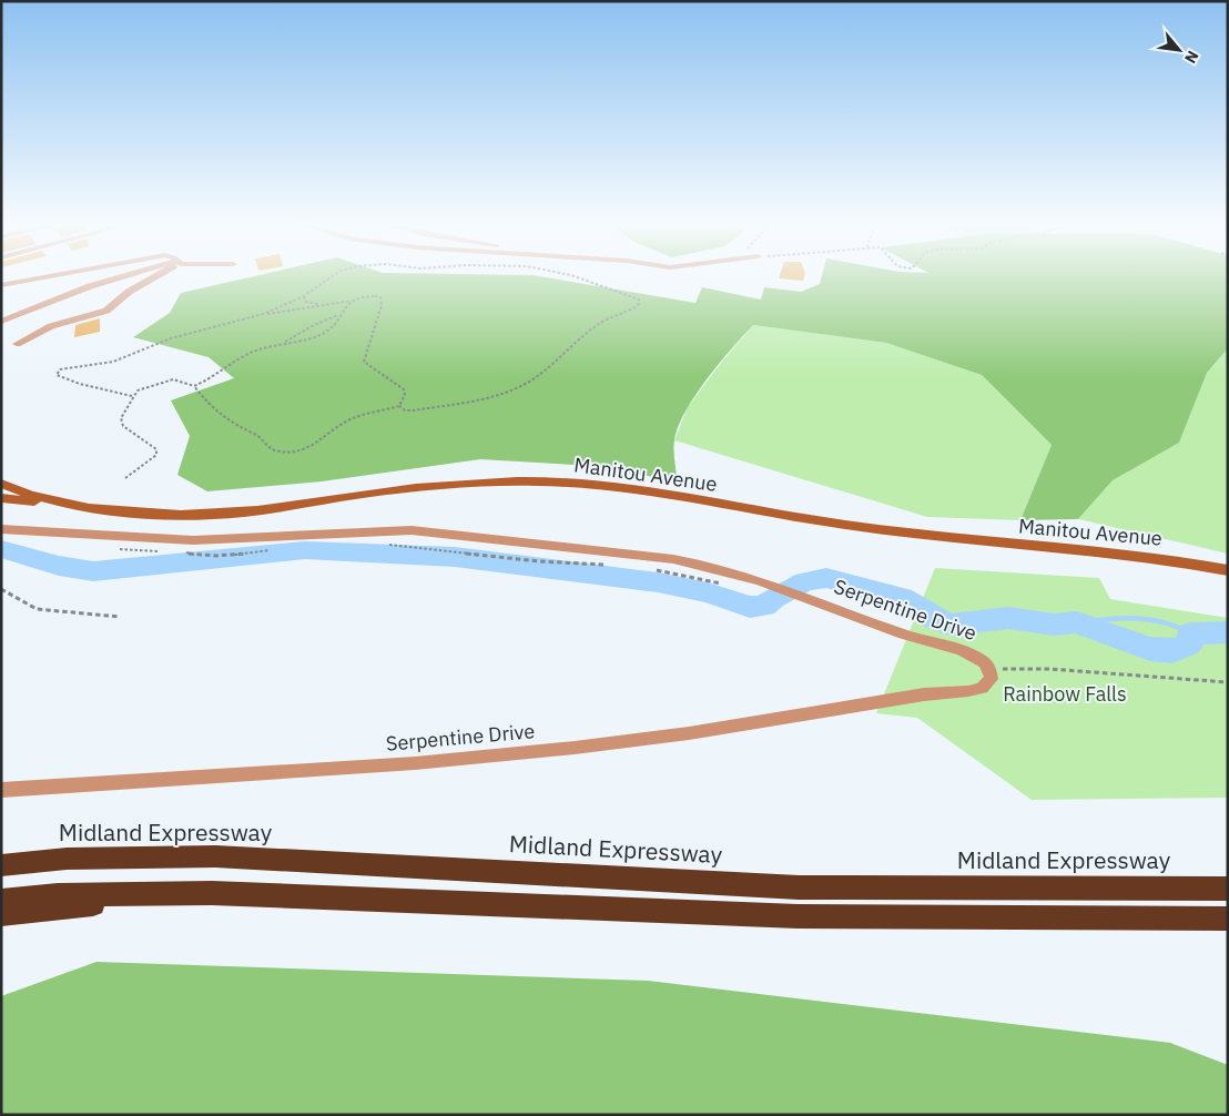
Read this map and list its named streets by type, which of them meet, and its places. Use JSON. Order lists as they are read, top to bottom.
{
  "streets": {
    "highway": ["Midland Expressway"],
    "main road": ["Manitou Avenue"],
    "street": ["Serpentine Drive"]
  },
  "parks": ["Rainbow Falls"],
  "north": "bottom right"
}
